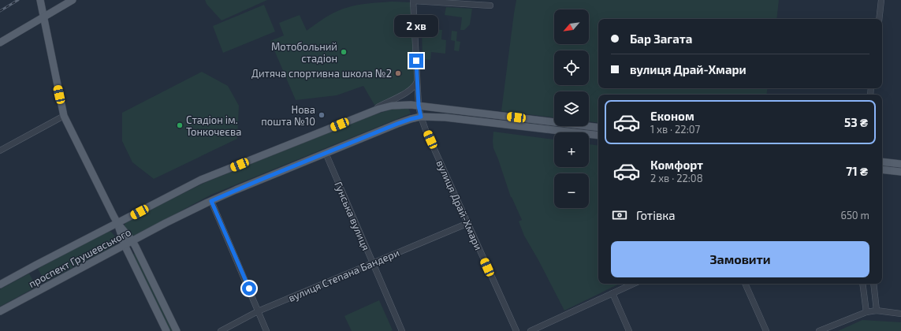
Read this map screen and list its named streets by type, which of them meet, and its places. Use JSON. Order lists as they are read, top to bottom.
{
  "streets": {
    "main road": ["проспект Грушевського"],
    "street": ["вулиця Драй-Хмари", "Гунська вулиця", "вулиця Степана Бандери"]
  },
  "crossings": [
    ["вулиця Драй-Хмари", "проспект Грушевського"],
    ["вулиця Драй-Хмари", "вулиця Степана Бандери"],
    ["Гунська вулиця", "проспект Грушевського"],
    ["Гунська вулиця", "вулиця Степана Бандери"]
  ],
  "places": [
    "Мотобольний стадіон",
    "Дитяча спортивна школа №2",
    "Нова пошта №10",
    "Стадіон ім. Тонкочеєва"
  ],
  "north": "bottom left",
  "page": {
    "map_buttons": ["+", "−"],
    "bubble": "2 хв",
    "banner": ["Бар Загата", "вулиця Драй-Хмари"],
    "list": [
      {
        "name": "Економ",
        "note": "1 хв · 22:07",
        "value": "53 ₴"
      },
      {
        "name": "Комфорт",
        "note": "2 хв · 22:08",
        "value": "71 ₴"
      }
    ],
    "pay": ["Готівка", "650 m"],
    "buttons": "Замовити"
  }
}
